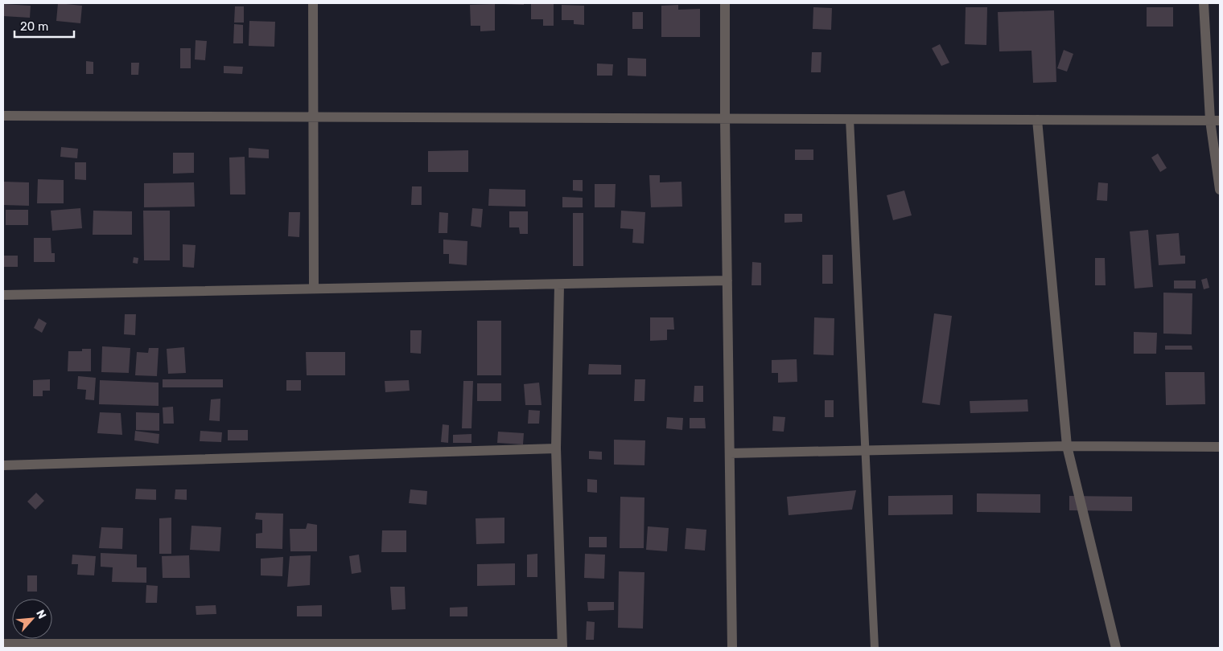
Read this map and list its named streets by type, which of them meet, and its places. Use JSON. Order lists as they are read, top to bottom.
{
  "scale_bar": "20 m",
  "north": "top right"
}
